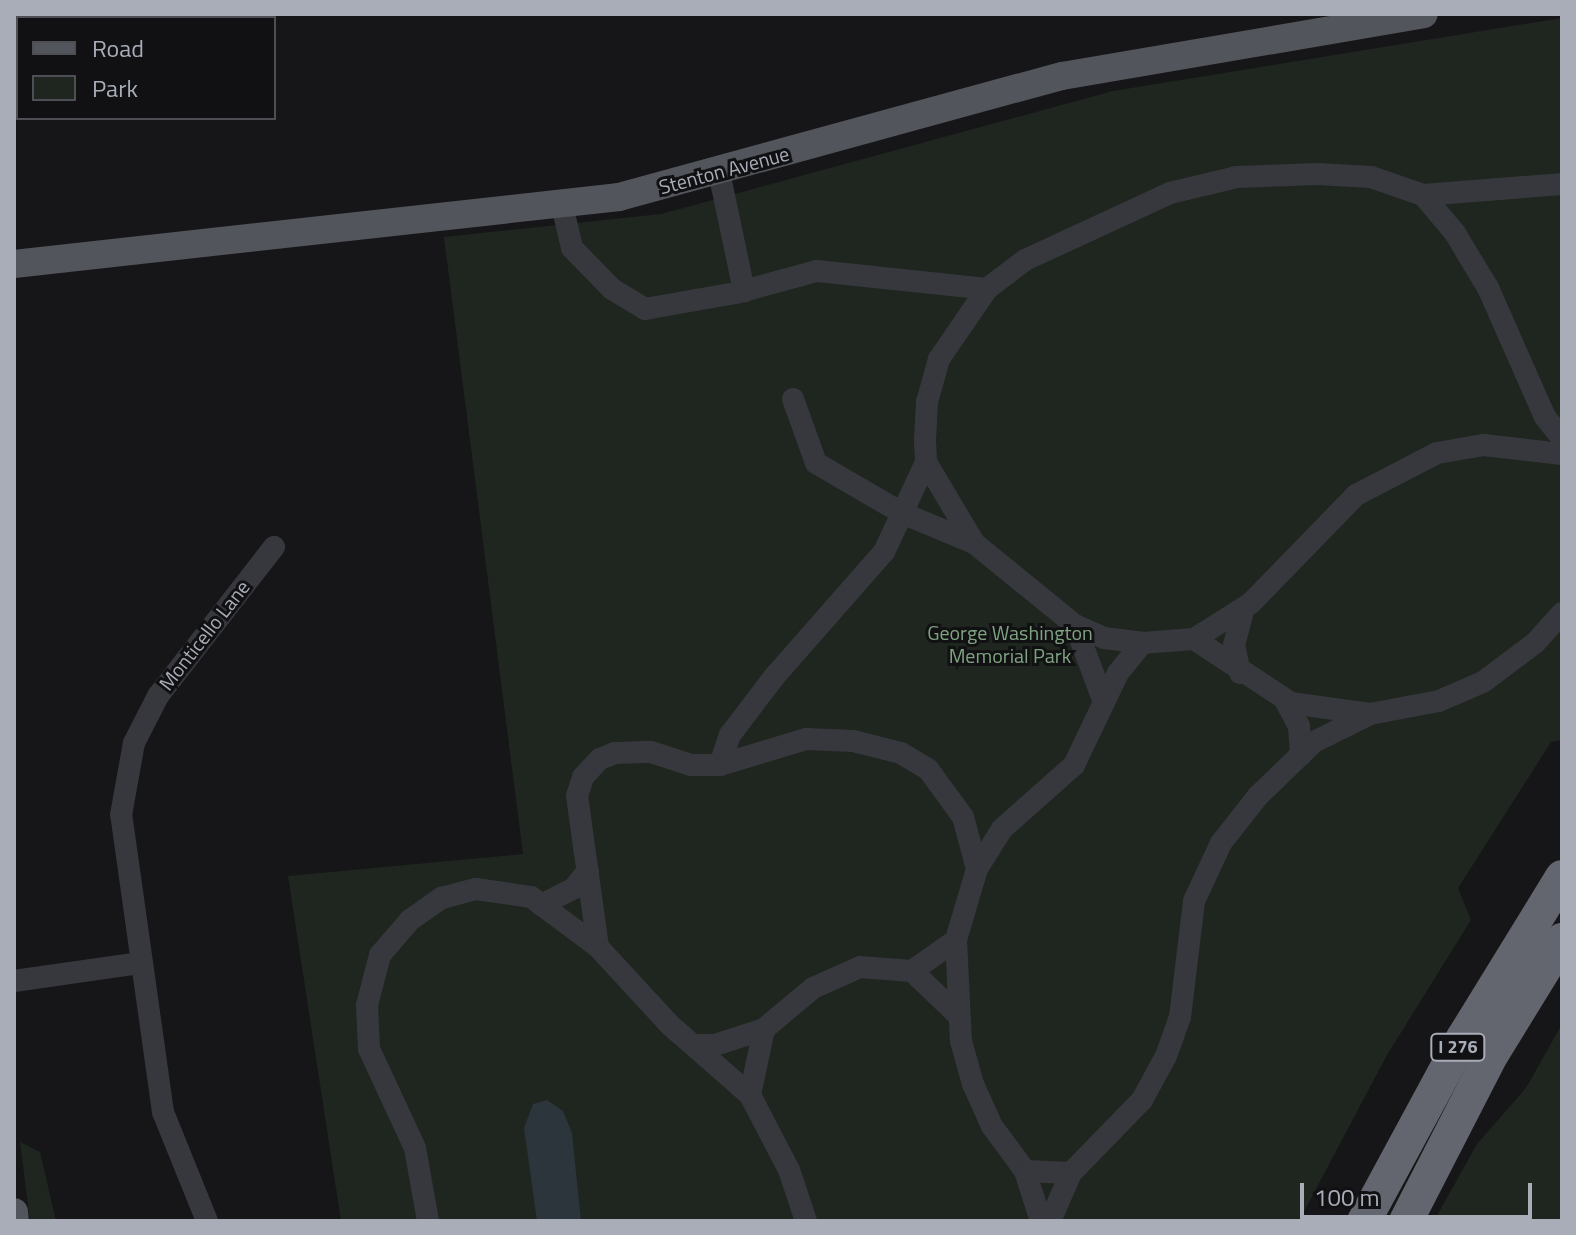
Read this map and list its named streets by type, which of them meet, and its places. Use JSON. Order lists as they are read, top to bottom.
{
  "streets": {
    "highway": ["I 276"],
    "main road": ["Stenton Avenue"],
    "street": ["Monticello Lane"]
  },
  "parks": ["George Washington Memorial Park"],
  "legend": ["Road", "Park"],
  "scale_bar": "100 m"
}
